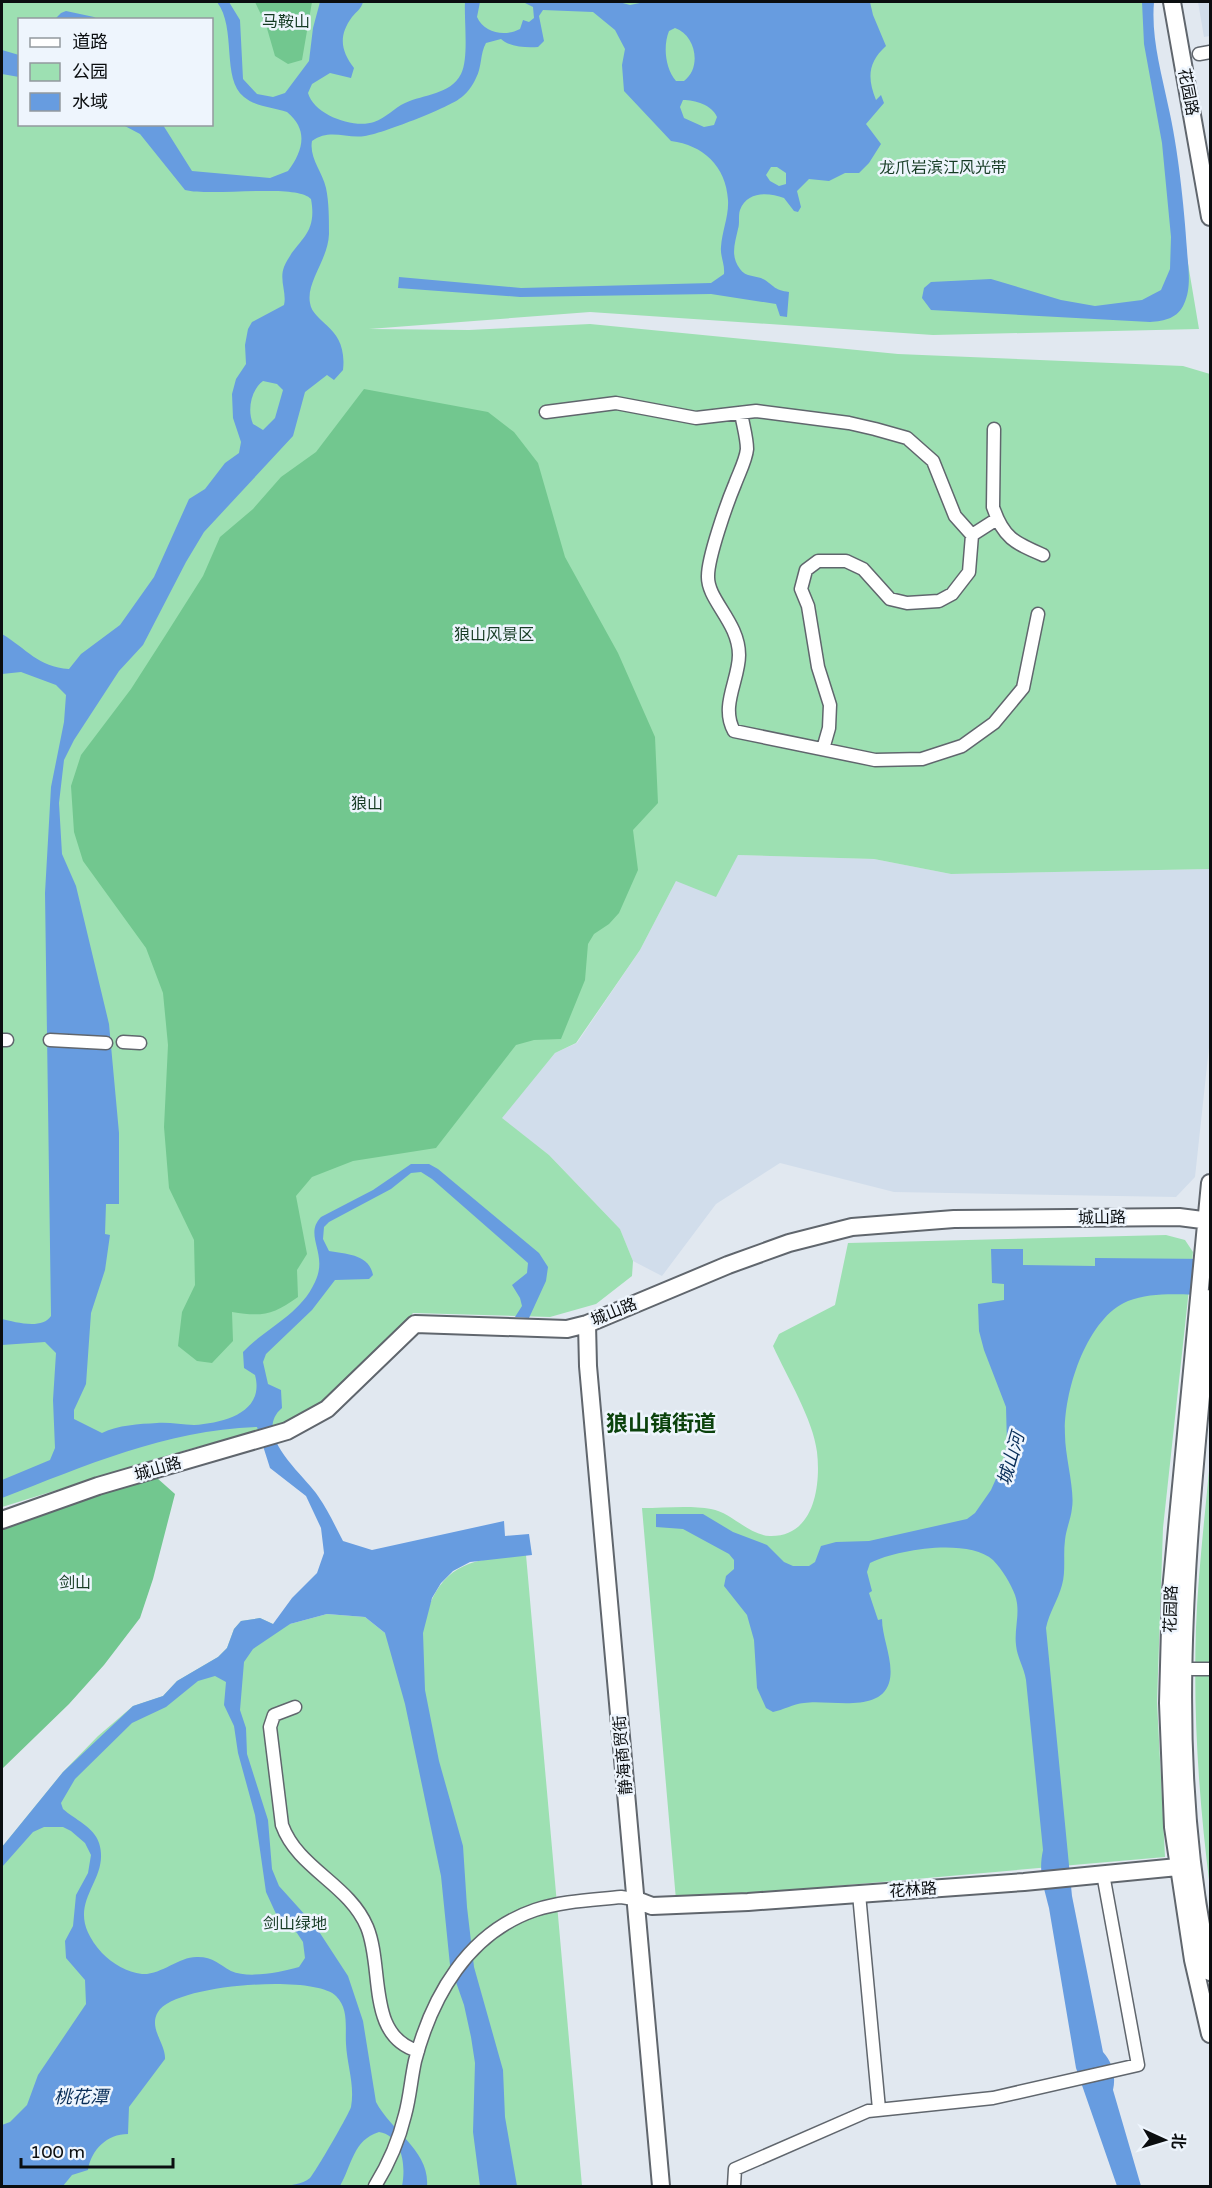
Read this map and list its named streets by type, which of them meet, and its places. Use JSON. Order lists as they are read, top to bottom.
{
  "streets": {
    "street": [
      "花园路",
      "城山路",
      "静海商贸街",
      "花林路"
    ]
  },
  "crossings": [
    ["花园路", "城山路"],
    ["花园路", "花林路"],
    ["城山路", "静海商贸街"],
    ["静海商贸街", "花林路"]
  ],
  "districts": ["狼山镇街道"],
  "water": ["城山河", "桃花潭"],
  "parks": [
    "马鞍山",
    "龙爪岩滨江风光带",
    "狼山风景区",
    "狼山",
    "剑山",
    "剑山绿地"
  ],
  "legend": ["道路", "公园", "水域"],
  "scale_bar": "100 m",
  "north": "right"
}
